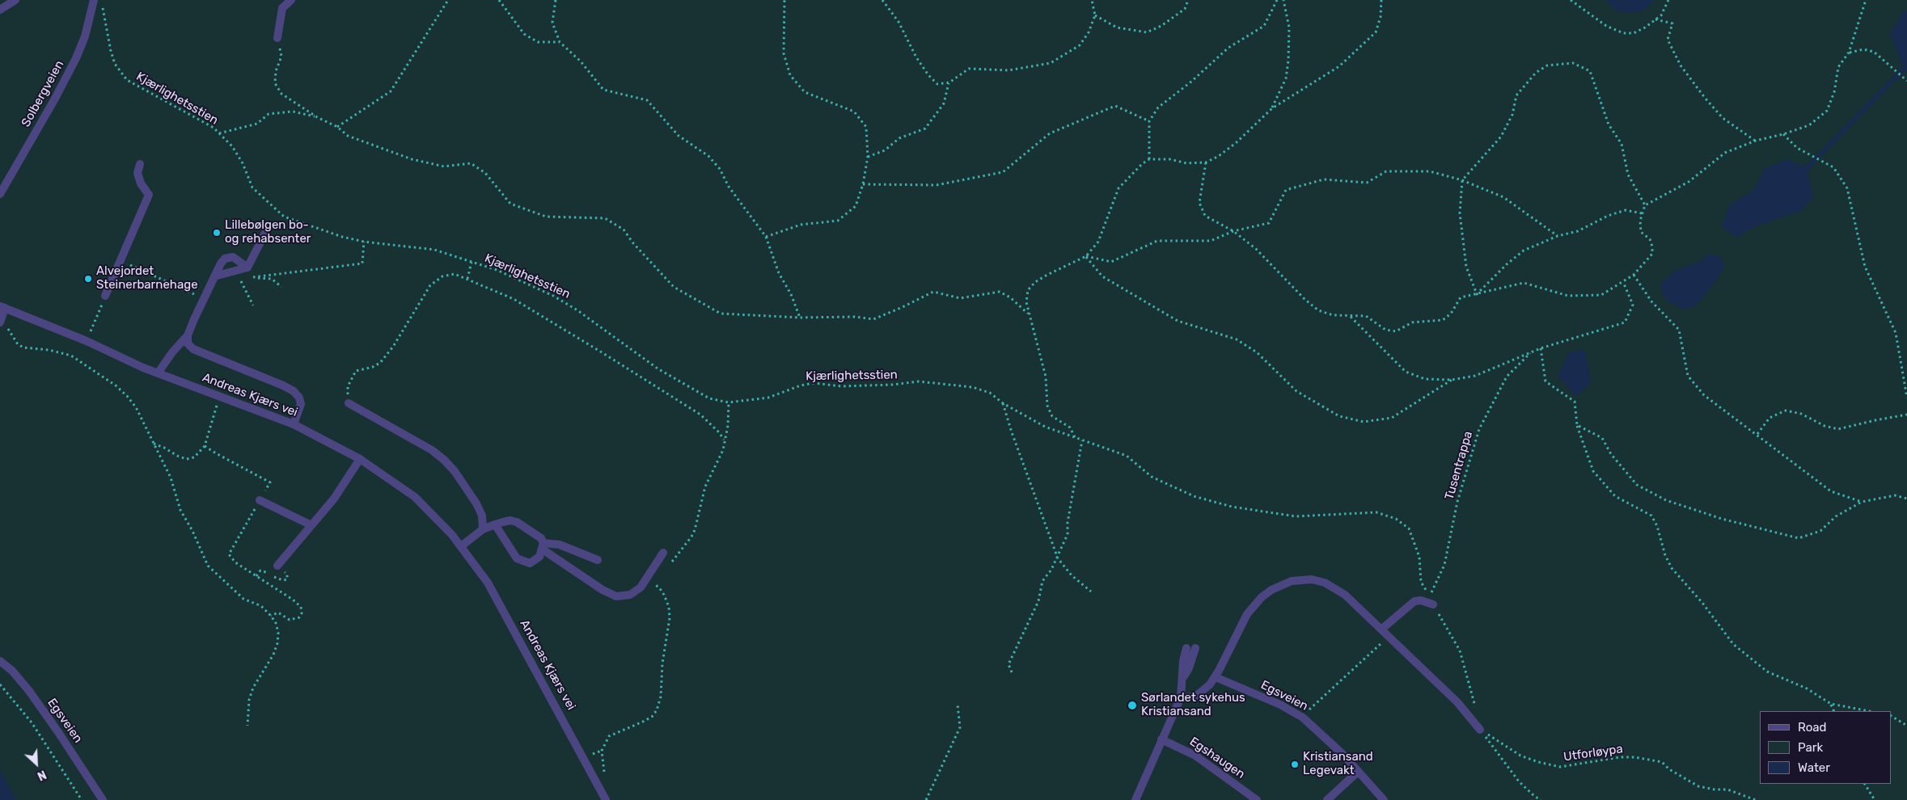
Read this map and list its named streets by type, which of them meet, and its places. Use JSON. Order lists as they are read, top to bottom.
{
  "streets": {
    "street": [
      "Solbergveien",
      "Andreas Kjærs vei",
      "Egsveien",
      "Egshaugen"
    ],
    "path": ["Kjærlighetsstien", "Tusentrappa", "Utforløypa"]
  },
  "crossings": [
    ["Kjærlighetsstien", "Tusentrappa"]
  ],
  "places": [
    "Lillebølgen bo- og rehabsenter",
    "Alvejordet Steinerbarnehage",
    "Sørlandet sykehus Kristiansand",
    "Kristiansand Legevakt"
  ],
  "legend": ["Road", "Park", "Water"],
  "north": "bottom right"
}
